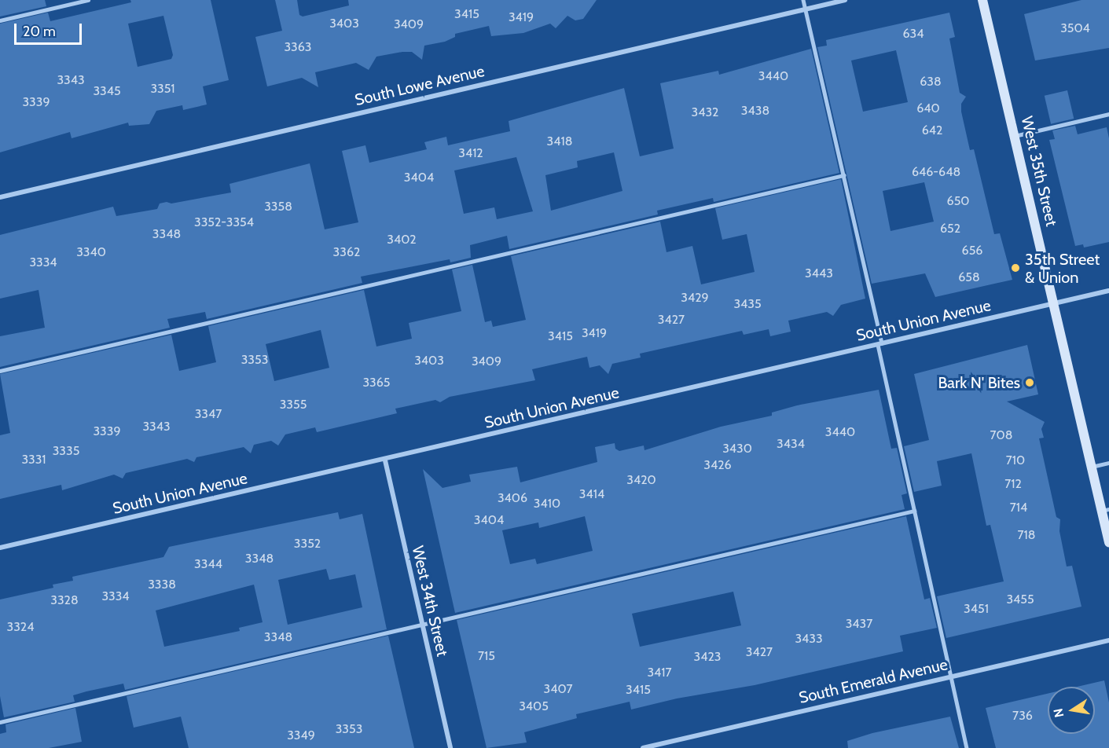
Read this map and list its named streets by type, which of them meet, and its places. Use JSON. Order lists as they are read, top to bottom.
{
  "streets": {
    "main road": ["West 35th Street"],
    "street": [
      "South Lowe Avenue",
      "South Union Avenue",
      "West 34th Street",
      "South Emerald Avenue"
    ]
  },
  "crossings": [
    ["West 35th Street", "South Union Avenue"],
    ["South Union Avenue", "West 34th Street"]
  ],
  "places": ["35th Street & Union", "Bark N' Bites"],
  "house_numbers": [
    "3415",
    "3419",
    "3403",
    "3409",
    "3504",
    "634",
    "3363",
    "3440",
    "3343",
    "638",
    "3351",
    "3345",
    "3339",
    "640",
    "3438",
    "3432",
    "642",
    "3418",
    "3412",
    "646-648",
    "3404",
    "650",
    "3358",
    "3352-3354",
    "652",
    "3348",
    "3402",
    "656",
    "3340",
    "3362",
    "3334",
    "3443",
    "658",
    "3429",
    "3435",
    "3427",
    "3419",
    "3415",
    "3353",
    "3403",
    "3409",
    "3365",
    "3355",
    "3347",
    "3343",
    "3339",
    "3440",
    "708",
    "3434",
    "3430",
    "3335",
    "3331",
    "710",
    "3426",
    "3420",
    "712",
    "3414",
    "3406",
    "3410",
    "714",
    "3404",
    "718",
    "3352",
    "3348",
    "3344",
    "3338",
    "3334",
    "3455",
    "3328",
    "3451",
    "3437",
    "3324",
    "3348",
    "3433",
    "3427",
    "715",
    "3423",
    "3417",
    "3407",
    "3415",
    "3405",
    "736",
    "3353",
    "3349"
  ],
  "scale_bar": "20 m",
  "north": "left"
}
